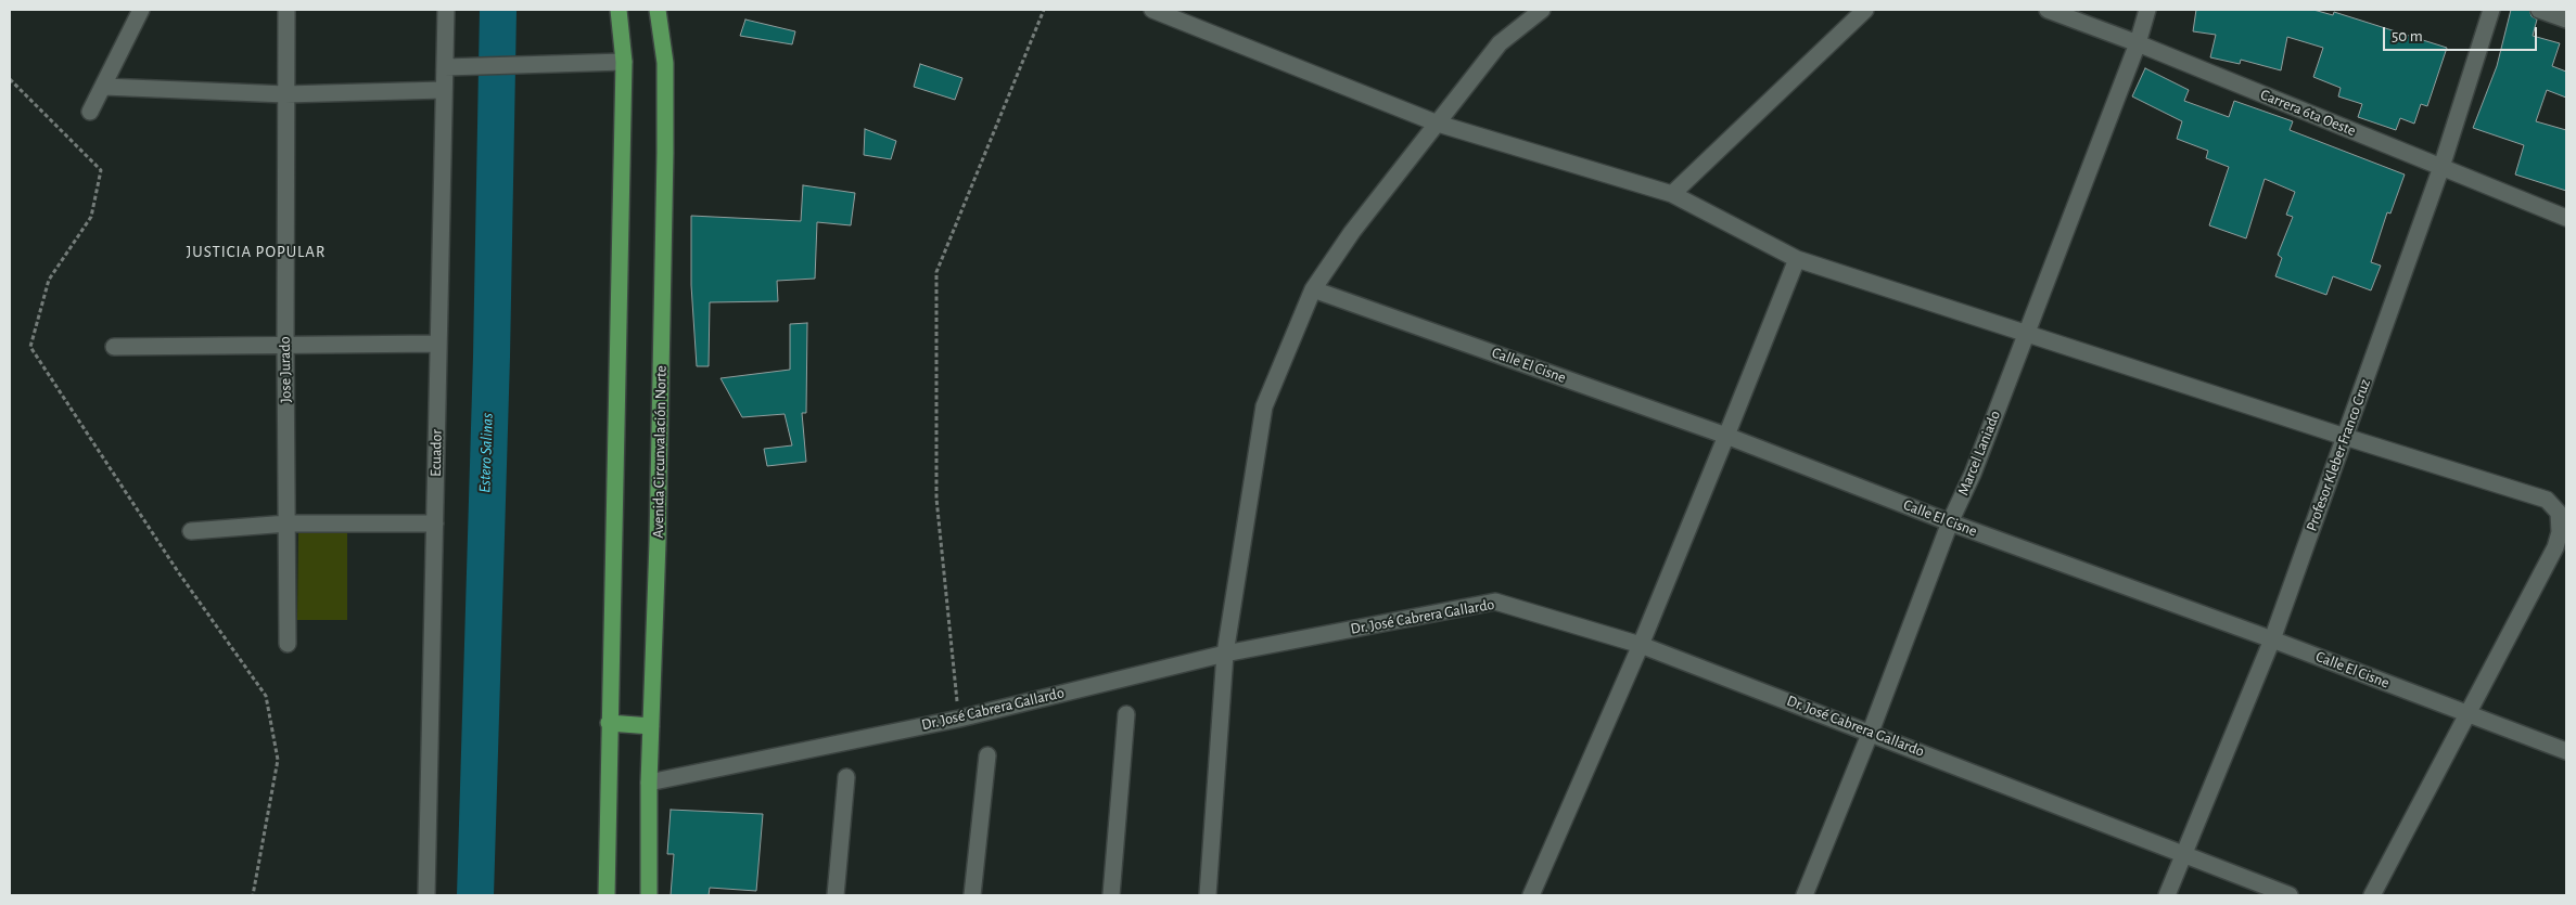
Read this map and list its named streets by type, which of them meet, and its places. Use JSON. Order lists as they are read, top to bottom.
{
  "streets": {
    "main road": ["Avenida Circunvalación Norte"],
    "street": [
      "Carrera 6ta Oeste",
      "Calle El Cisne",
      "Jose Jurado",
      "Ecuador",
      "Marcel Laniado",
      "Profesor Kleber Franco Cruz",
      "Dr. José Cabrera Gallardo"
    ]
  },
  "crossings": [
    ["Carrera 6ta Oeste", "Marcel Laniado"],
    ["Carrera 6ta Oeste", "Profesor Kleber Franco Cruz"],
    ["Calle El Cisne", "Marcel Laniado"],
    ["Calle El Cisne", "Profesor Kleber Franco Cruz"],
    ["Avenida Circunvalación Norte", "Dr. José Cabrera Gallardo"],
    ["Marcel Laniado", "Dr. José Cabrera Gallardo"],
    ["Profesor Kleber Franco Cruz", "Dr. José Cabrera Gallardo"]
  ],
  "districts": ["JUSTICIA POPULAR"],
  "water": ["Estero Salinas"],
  "scale_bar": "50 m"
}
